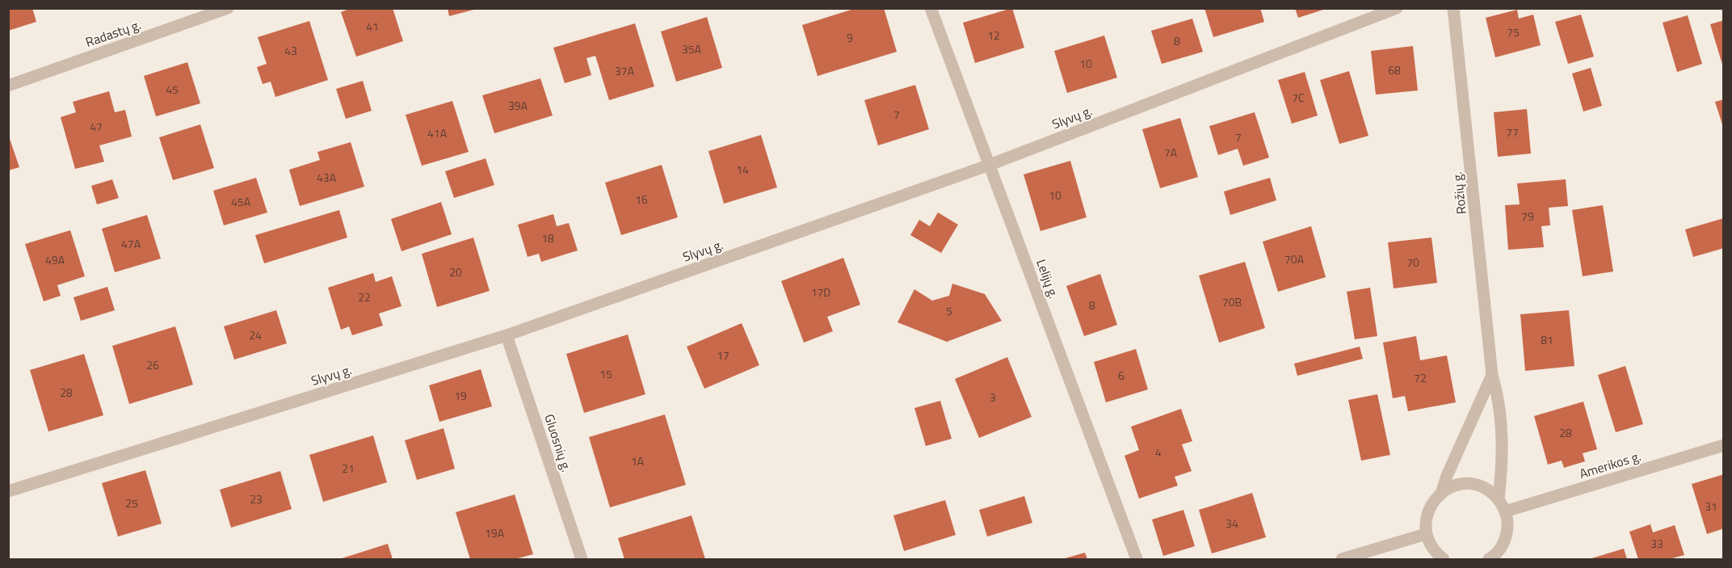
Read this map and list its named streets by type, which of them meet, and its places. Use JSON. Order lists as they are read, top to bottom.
{
  "streets": {
    "street": [
      "Radastų g.",
      "Slyvų g.",
      "Rožių g.",
      "Lelijų g.",
      "Gluosnių g.",
      "Amerikos g."
    ]
  },
  "crossings": [
    ["Slyvų g.", "Lelijų g."],
    ["Slyvų g.", "Gluosnių g."]
  ],
  "house_numbers": [
    "41",
    "75",
    "12",
    "9",
    "8",
    "35A",
    "43",
    "10",
    "68",
    "37A",
    "45",
    "7C",
    "39A",
    "7",
    "47",
    "77",
    "41A",
    "7",
    "7A",
    "14",
    "43A",
    "10",
    "16",
    "45A",
    "79",
    "18",
    "47A",
    "70A",
    "49A",
    "70",
    "20",
    "17D",
    "22",
    "70B",
    "8",
    "5",
    "24",
    "81",
    "17",
    "26",
    "15",
    "6",
    "72",
    "28",
    "19",
    "3",
    "28",
    "4",
    "1A",
    "21",
    "23",
    "25",
    "31",
    "34",
    "19A",
    "33"
  ]
}
